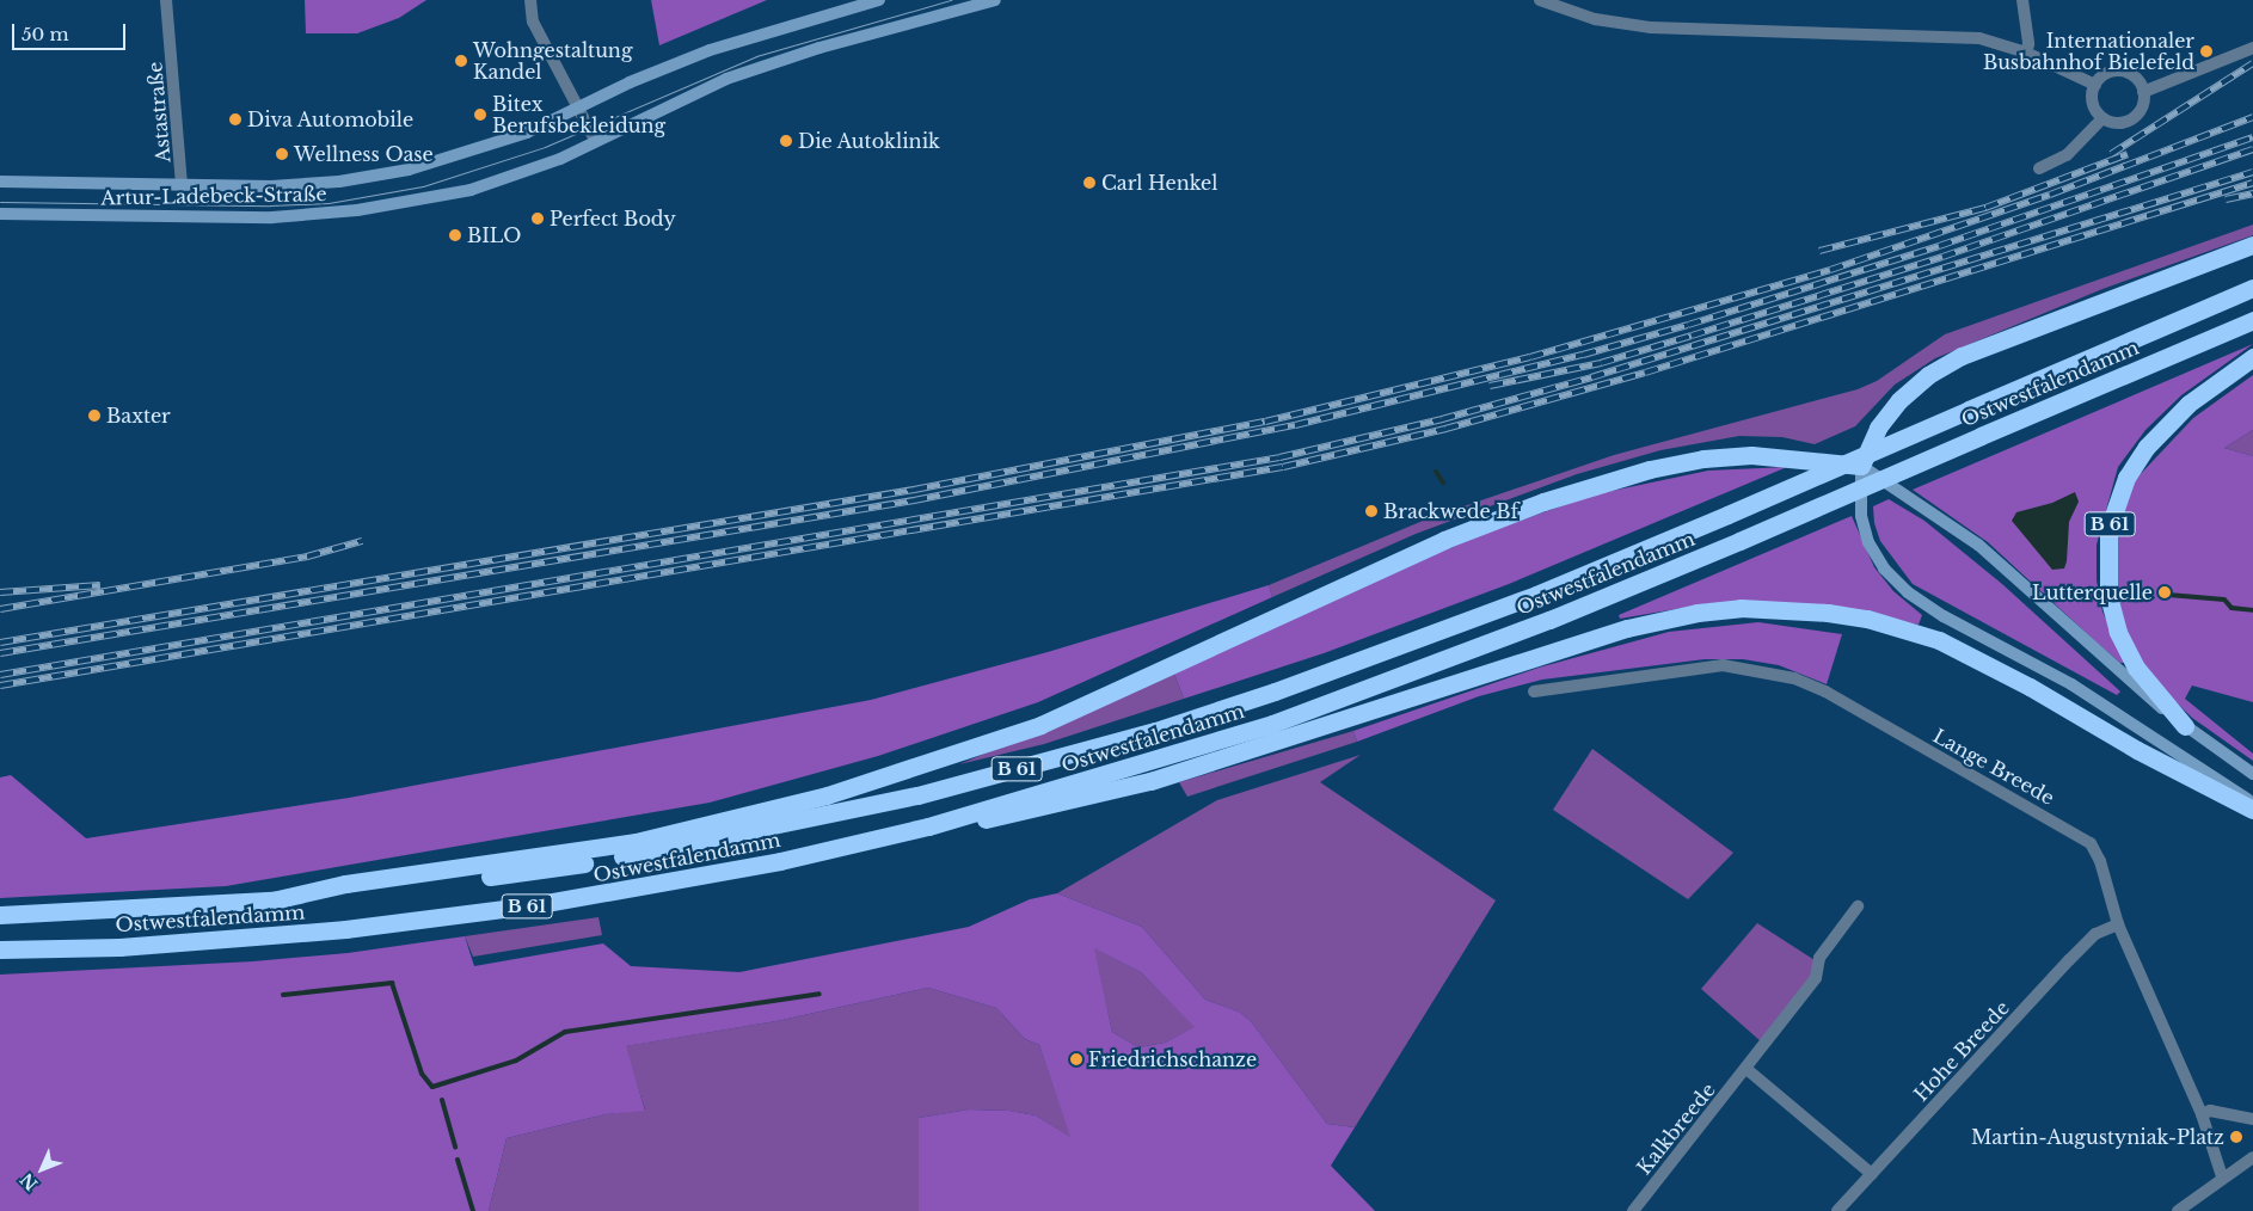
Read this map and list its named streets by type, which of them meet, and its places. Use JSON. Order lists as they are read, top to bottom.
{
  "streets": {
    "highway": ["Ostwestfalendamm", "B 61"],
    "street": [
      "Astastraße",
      "Artur-Ladebeck-Straße",
      "Lange Breede",
      "Hohe Breede",
      "Kalkbreede"
    ]
  },
  "crossings": [
    ["Astastraße", "Artur-Ladebeck-Straße"],
    ["Ostwestfalendamm", "B 61"],
    ["Lange Breede", "Hohe Breede"]
  ],
  "places": [
    "Internationaler Busbahnhof Bielefeld",
    "Wohngestaltung Kandel",
    "Bitex Berufsbekleidung",
    "Diva Automobile",
    "Die Autoklinik",
    "Wellness Oase",
    "Carl Henkel",
    "Perfect Body",
    "BILO",
    "Baxter",
    "Brackwede Bf",
    "Lutterquelle",
    "Friedrichschanze",
    "Martin-Augustyniak-Platz"
  ],
  "scale_bar": "50 m",
  "north": "bottom left"
}
